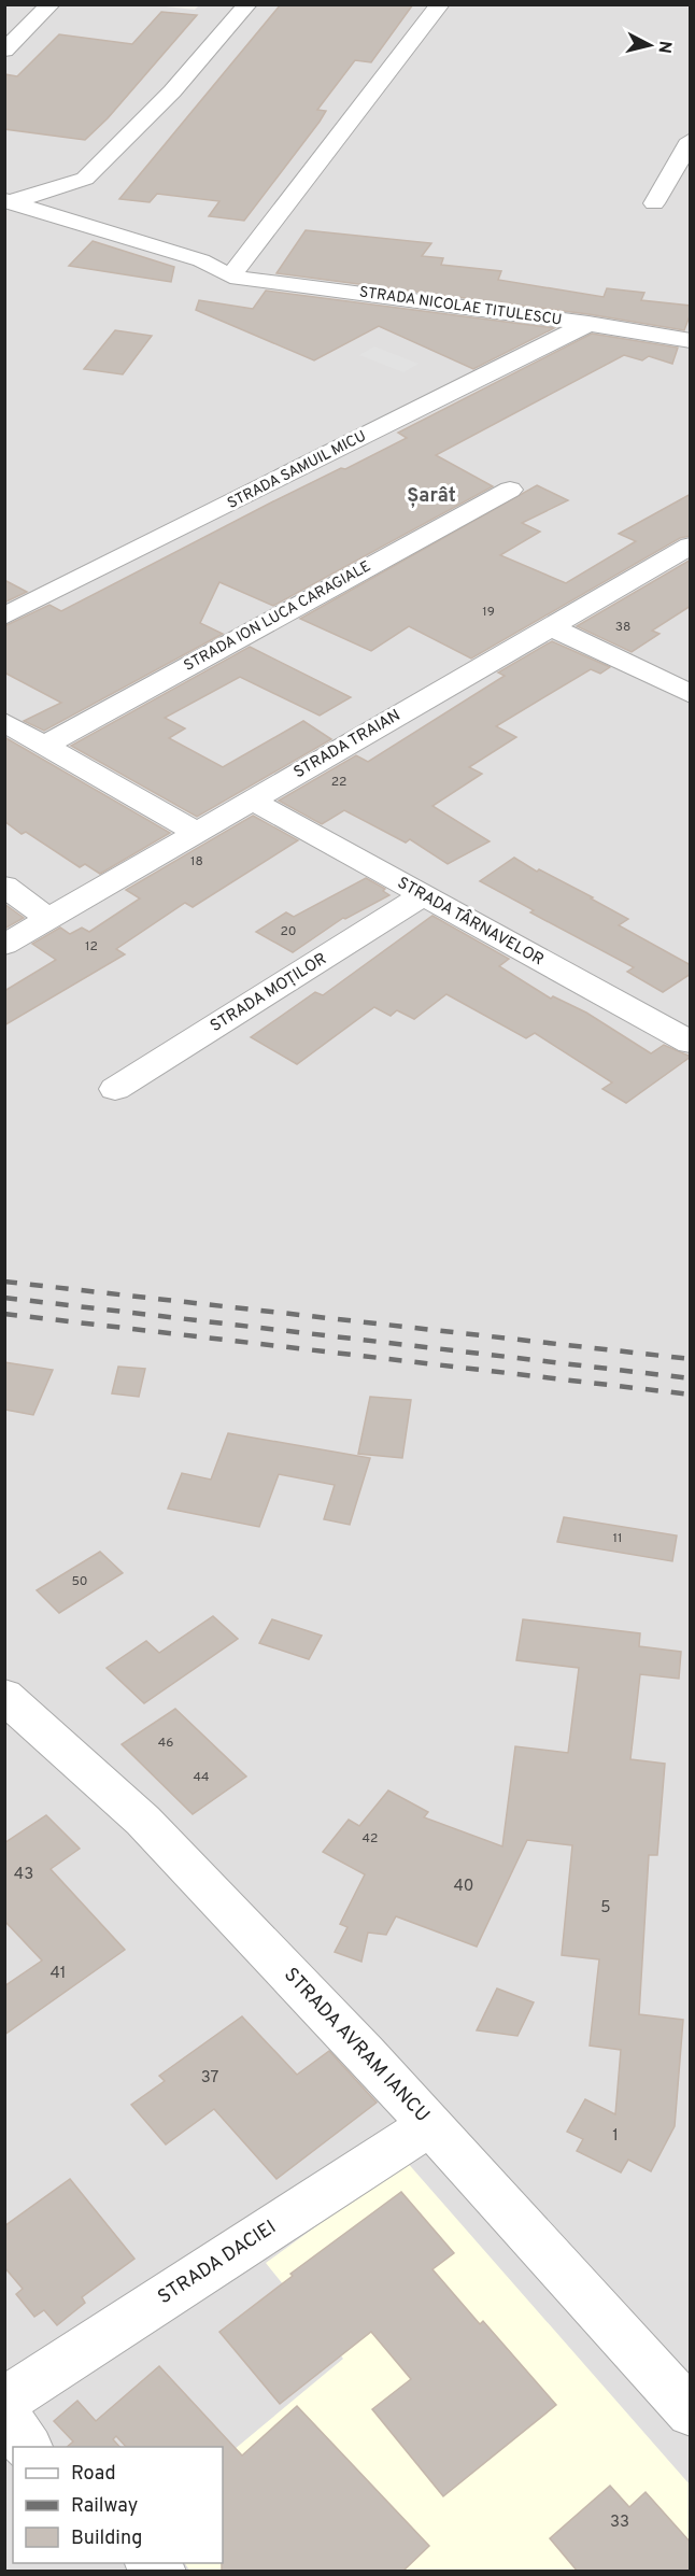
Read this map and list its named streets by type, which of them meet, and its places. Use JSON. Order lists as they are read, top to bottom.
{
  "streets": {
    "street": [
      "STRADA NICOLAE TITULESCU",
      "STRADA SAMUIL MICU",
      "STRADA ION LUCA CARAGIALE",
      "STRADA TRAIAN",
      "STRADA TÂRNAVELOR",
      "STRADA MOȚILOR",
      "STRADA AVRAM IANCU",
      "STRADA DACIEI"
    ]
  },
  "crossings": [
    ["STRADA NICOLAE TITULESCU", "STRADA SAMUIL MICU"],
    ["STRADA TRAIAN", "STRADA TÂRNAVELOR"],
    ["STRADA TÂRNAVELOR", "STRADA MOȚILOR"],
    ["STRADA AVRAM IANCU", "STRADA DACIEI"]
  ],
  "districts": ["Șarât"],
  "house_numbers": [
    "19",
    "38",
    "22",
    "18",
    "20",
    "12",
    "11",
    "50",
    "46",
    "44",
    "42",
    "43",
    "40",
    "5",
    "41",
    "37",
    "1",
    "33"
  ],
  "legend": ["Road", "Railway", "Building"],
  "north": "right"
}
